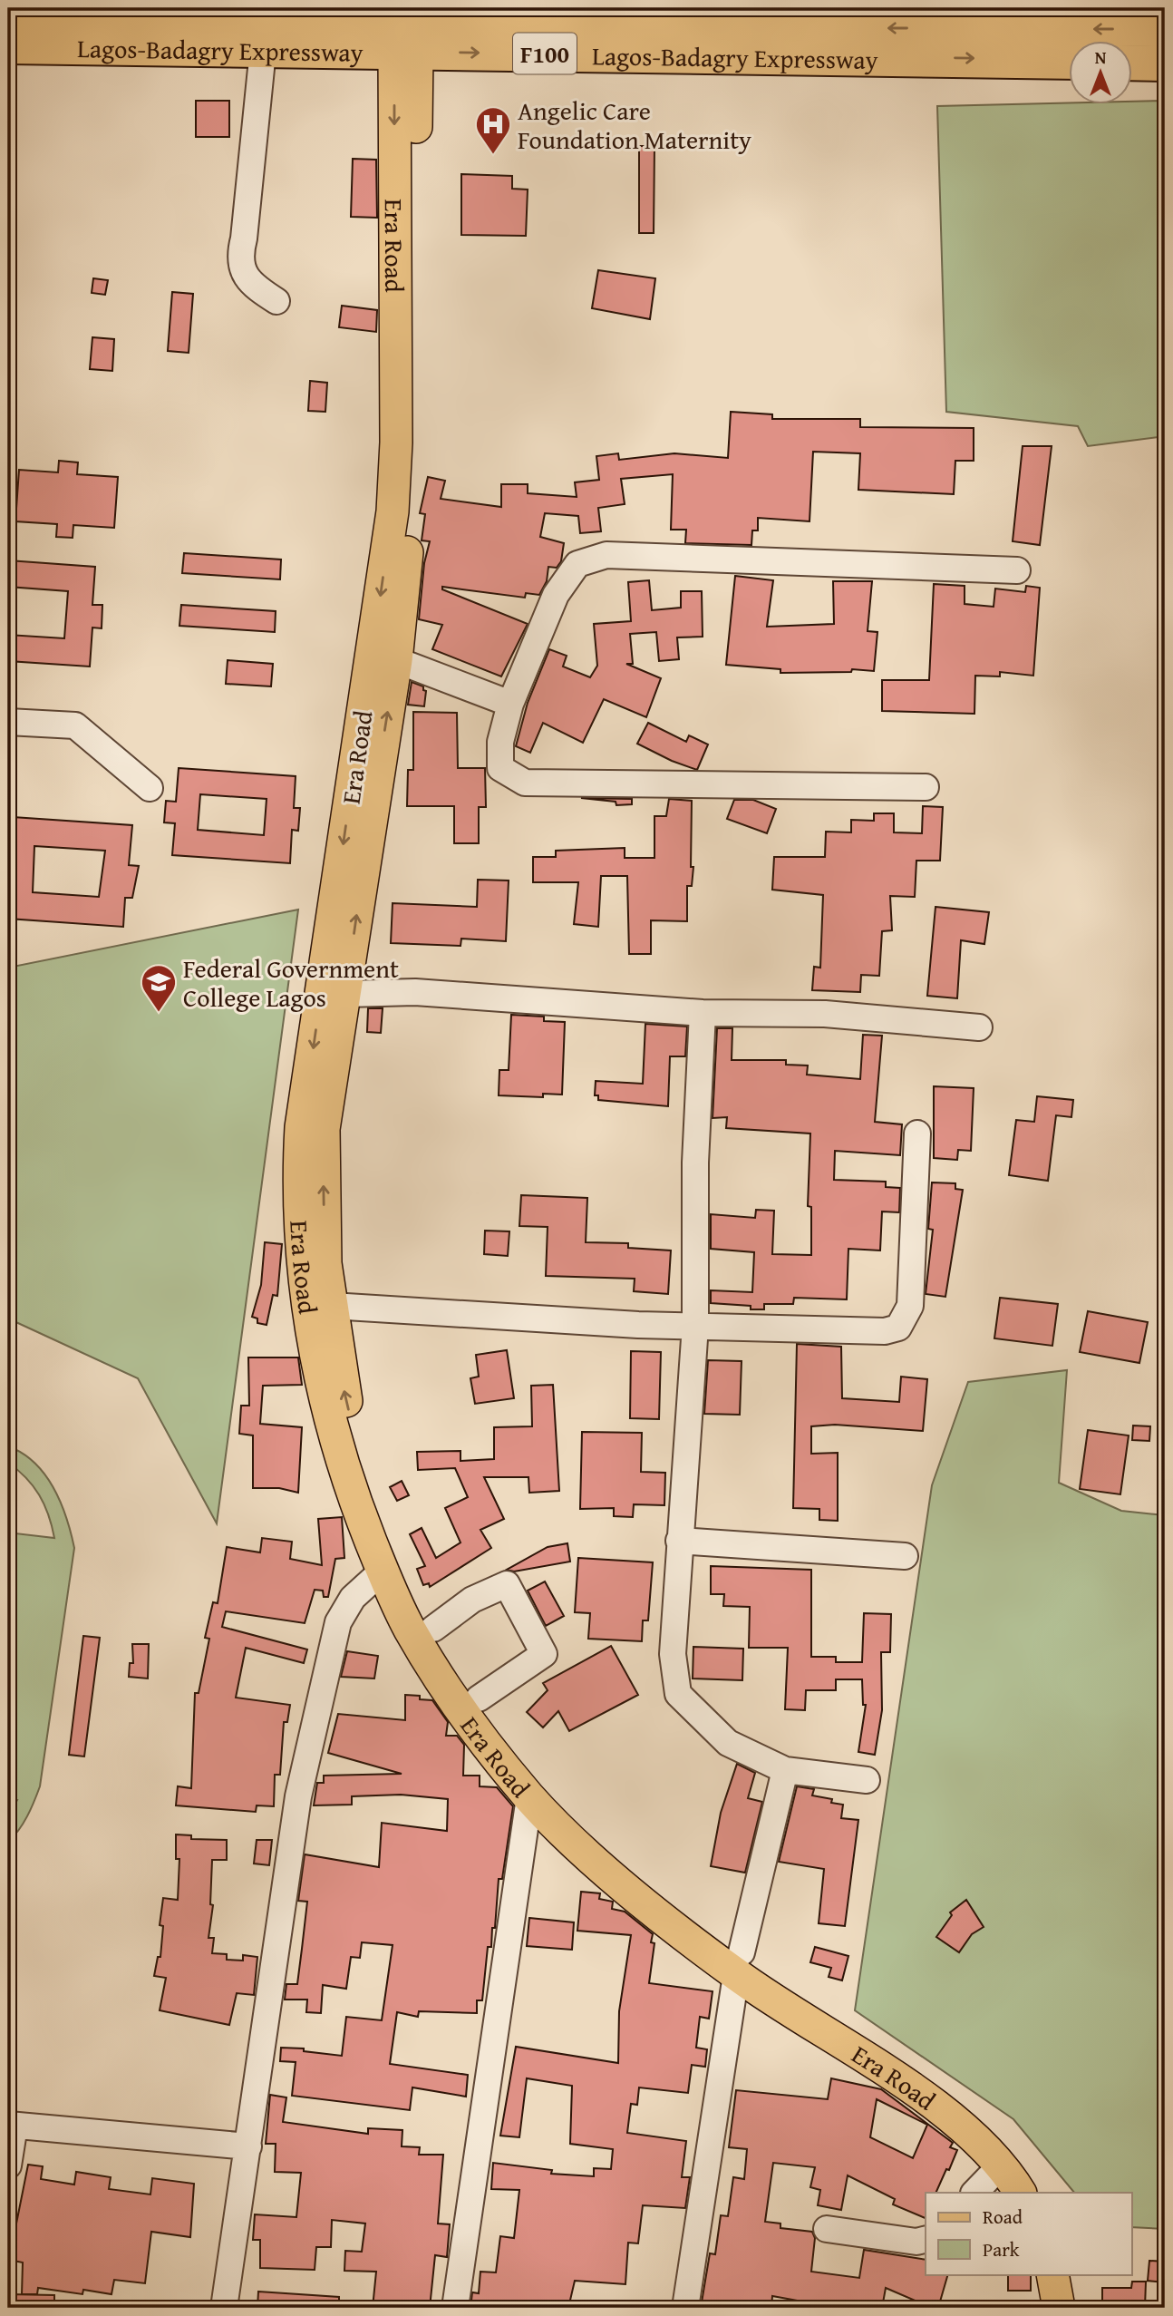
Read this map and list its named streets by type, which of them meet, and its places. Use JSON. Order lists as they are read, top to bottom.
{
  "streets": {
    "highway": ["Lagos-Badagry Expressway", "F100"],
    "main road": ["Era Road"]
  },
  "crossings": [
    ["Lagos-Badagry Expressway", "Era Road"]
  ],
  "places": {
    "hospital": ["Angelic Care Foundation Maternity"],
    "school or university": ["Federal Government College Lagos"]
  },
  "legend": ["Road", "Park"],
  "north": "top"
}
